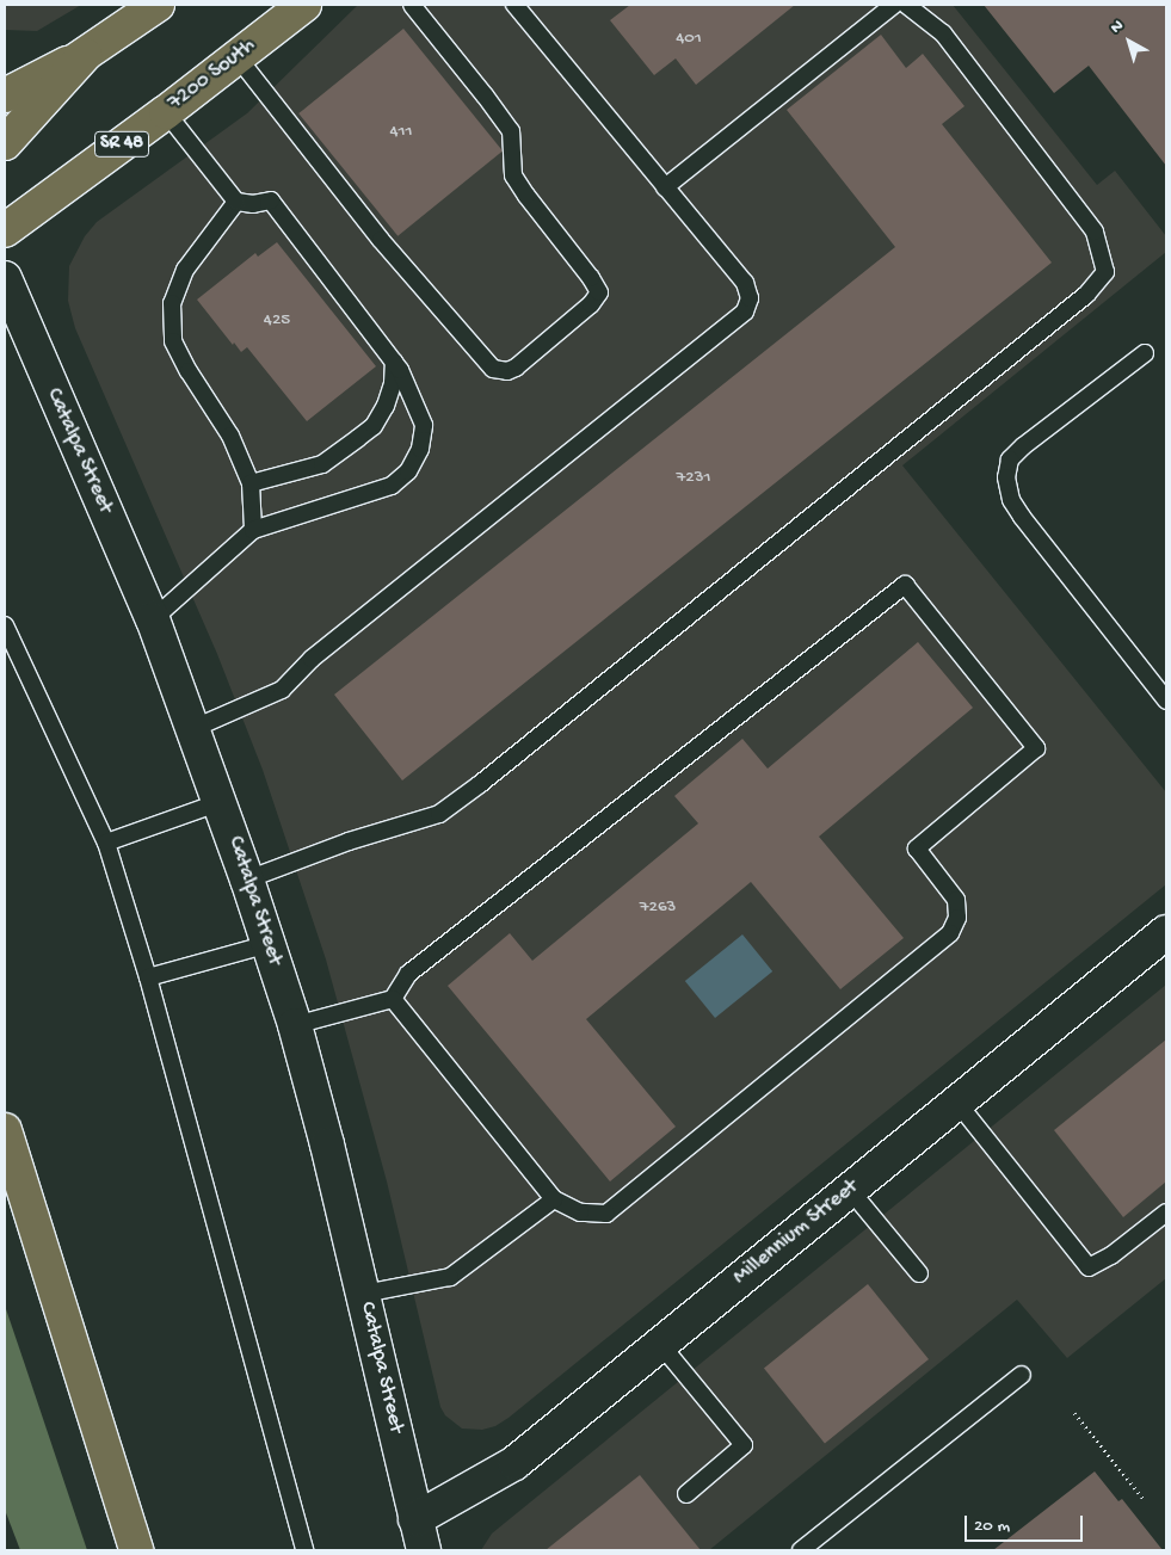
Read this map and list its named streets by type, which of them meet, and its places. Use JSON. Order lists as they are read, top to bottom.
{
  "streets": {
    "main road": ["7200 South", "SR 48"],
    "street": ["Catalpa Street", "Millennium Street"]
  },
  "crossings": [
    ["Catalpa Street", "Millennium Street"]
  ],
  "house_numbers": [
    "401",
    "411",
    "425",
    "7231",
    "7263"
  ],
  "scale_bar": "20 m",
  "north": "top left"
}
